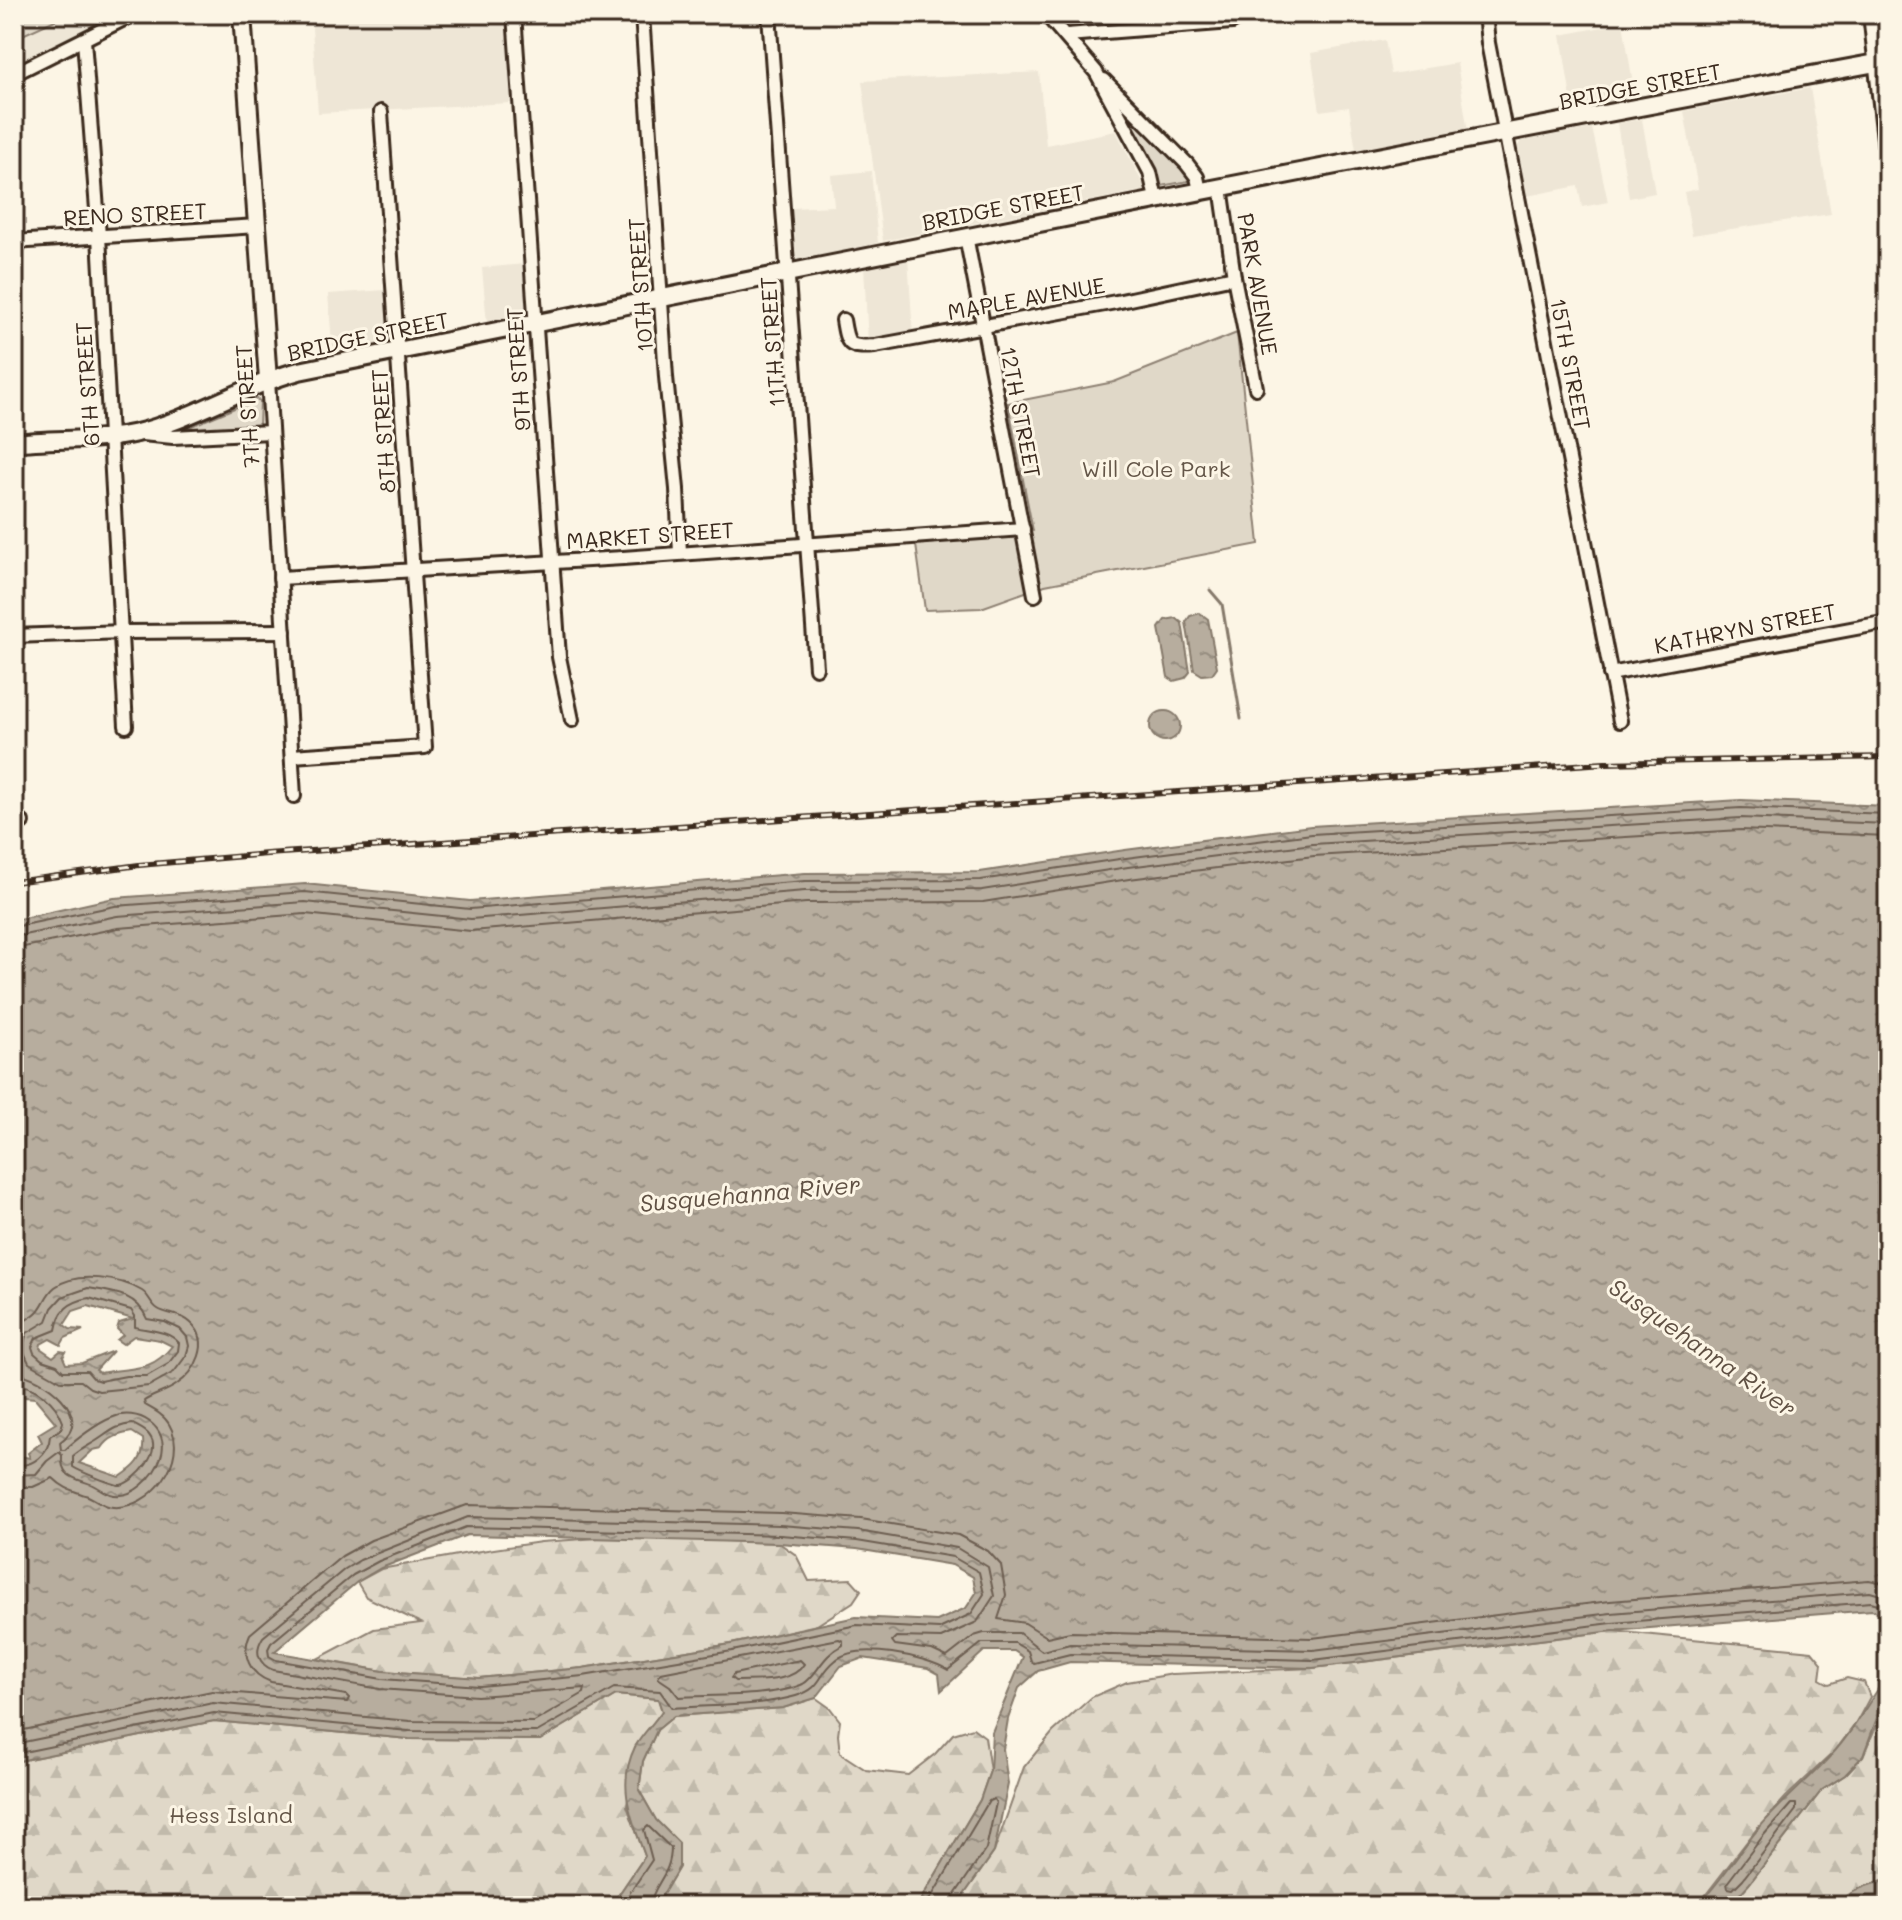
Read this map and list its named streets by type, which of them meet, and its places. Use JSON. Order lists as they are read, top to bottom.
{
  "streets": {
    "main road": ["BRIDGE STREET", "7TH STREET"],
    "street": [
      "RENO STREET",
      "PARK AVENUE",
      "10TH STREET",
      "MAPLE AVENUE",
      "11TH STREET",
      "15TH STREET",
      "9TH STREET",
      "6TH STREET",
      "12TH STREET",
      "8TH STREET",
      "MARKET STREET",
      "KATHRYN STREET"
    ]
  },
  "crossings": [
    ["BRIDGE STREET", "PARK AVENUE"],
    ["BRIDGE STREET", "10TH STREET"],
    ["BRIDGE STREET", "11TH STREET"],
    ["BRIDGE STREET", "15TH STREET"],
    ["BRIDGE STREET", "9TH STREET"],
    ["BRIDGE STREET", "6TH STREET"],
    ["BRIDGE STREET", "7TH STREET"],
    ["BRIDGE STREET", "12TH STREET"],
    ["BRIDGE STREET", "8TH STREET"],
    ["RENO STREET", "6TH STREET"],
    ["RENO STREET", "7TH STREET"],
    ["PARK AVENUE", "MAPLE AVENUE"],
    ["10TH STREET", "MARKET STREET"],
    ["MAPLE AVENUE", "12TH STREET"],
    ["11TH STREET", "MARKET STREET"],
    ["15TH STREET", "KATHRYN STREET"],
    ["9TH STREET", "MARKET STREET"],
    ["7TH STREET", "8TH STREET"],
    ["7TH STREET", "MARKET STREET"],
    ["12TH STREET", "MARKET STREET"],
    ["8TH STREET", "MARKET STREET"]
  ],
  "water": ["Susquehanna River"],
  "parks": ["Will Cole Park", "Hess Island"]
}
